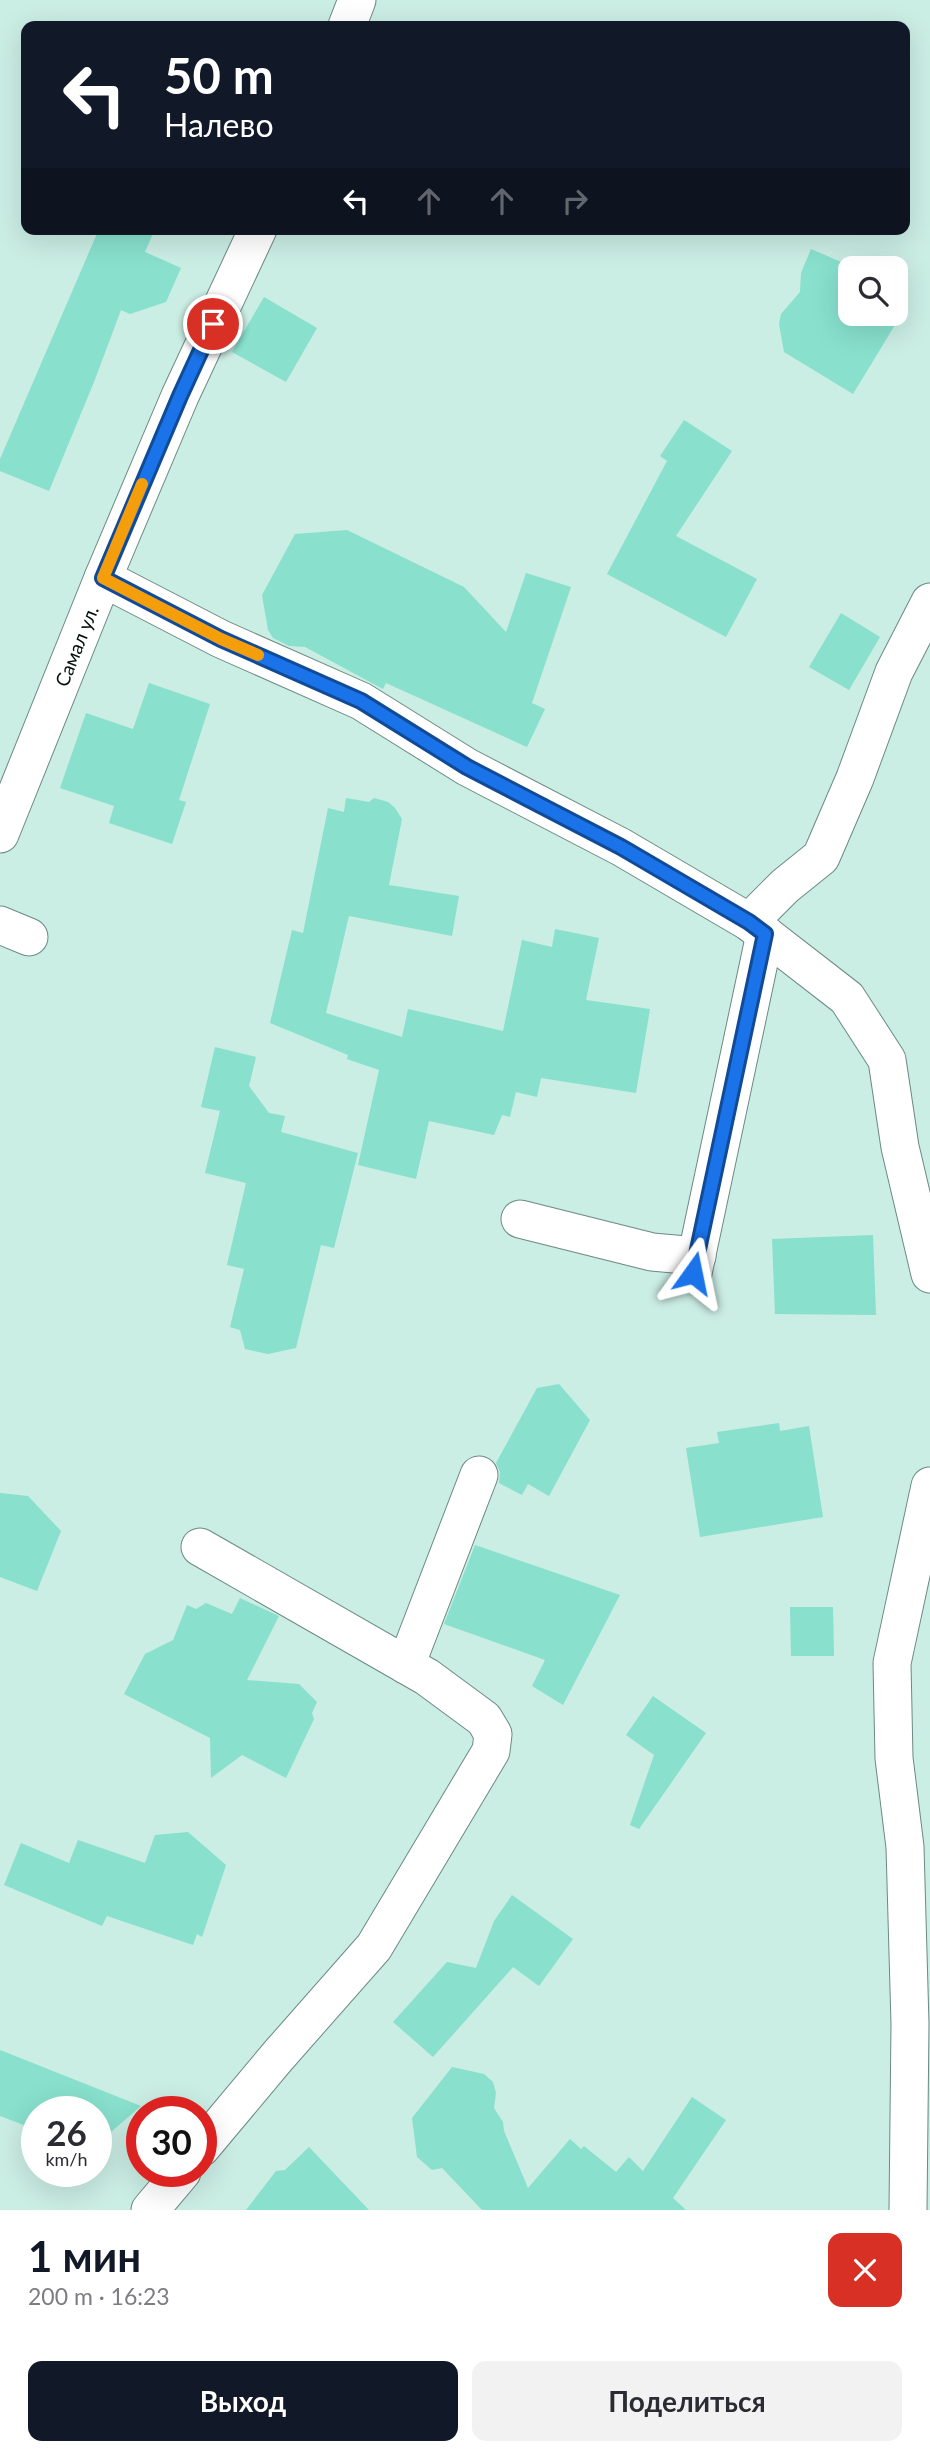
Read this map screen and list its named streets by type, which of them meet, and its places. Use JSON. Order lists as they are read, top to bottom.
{
  "streets": {
    "street": ["Самал ул."]
  },
  "page": {
    "turn": ["50 m", "Налево"],
    "speed": "26 km/h",
    "limit": "30",
    "heading": ["1 мин", "200 m · 16:23"],
    "buttons": ["Выход", "Поделиться"]
  }
}
